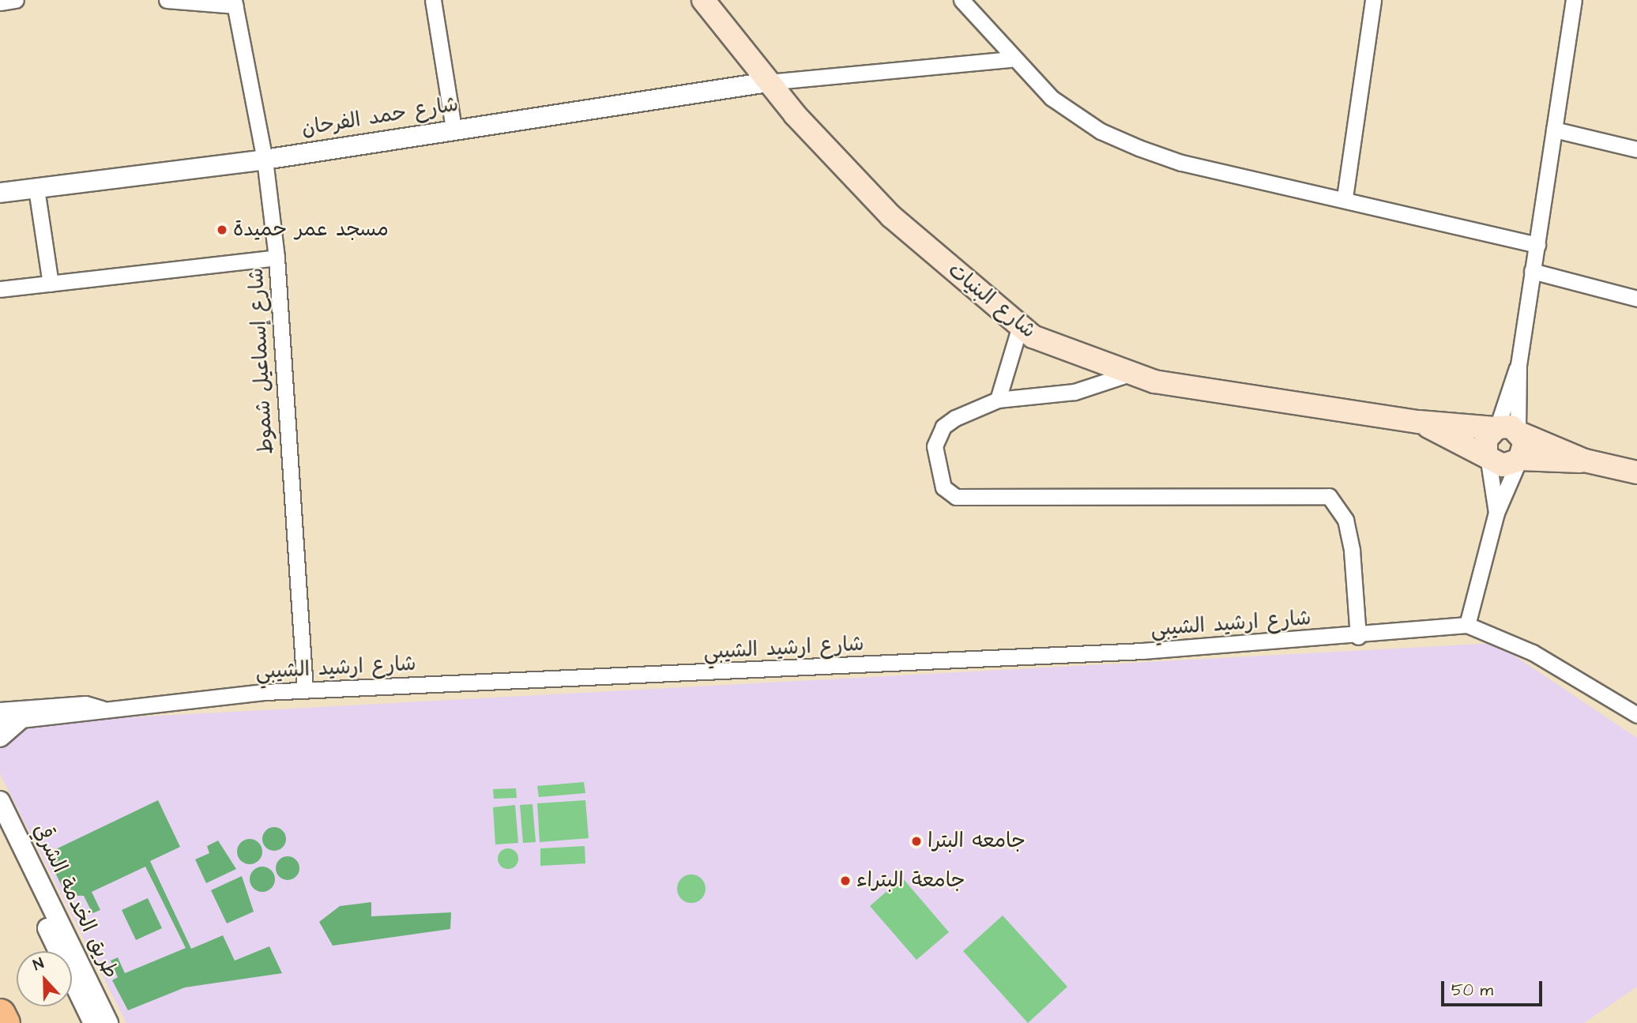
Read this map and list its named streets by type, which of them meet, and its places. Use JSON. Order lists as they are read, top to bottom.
{
  "streets": {
    "main road": ["شارع البنيات"],
    "street": [
      "شارع حمد الفرحان",
      "شارع إسماعيل شموط",
      "شارع ارشيد الشيبي",
      "طريق الخدمة الشرقي"
    ]
  },
  "crossings": [
    ["شارع حمد الفرحان", "شارع البنيات"],
    ["شارع حمد الفرحان", "شارع إسماعيل شموط"],
    ["شارع إسماعيل شموط", "شارع ارشيد الشيبي"]
  ],
  "places": ["مسجد عمر حميدة", "جامعه البترا", "جامعة البتراء"],
  "scale_bar": "50 m",
  "north": "top"
}
